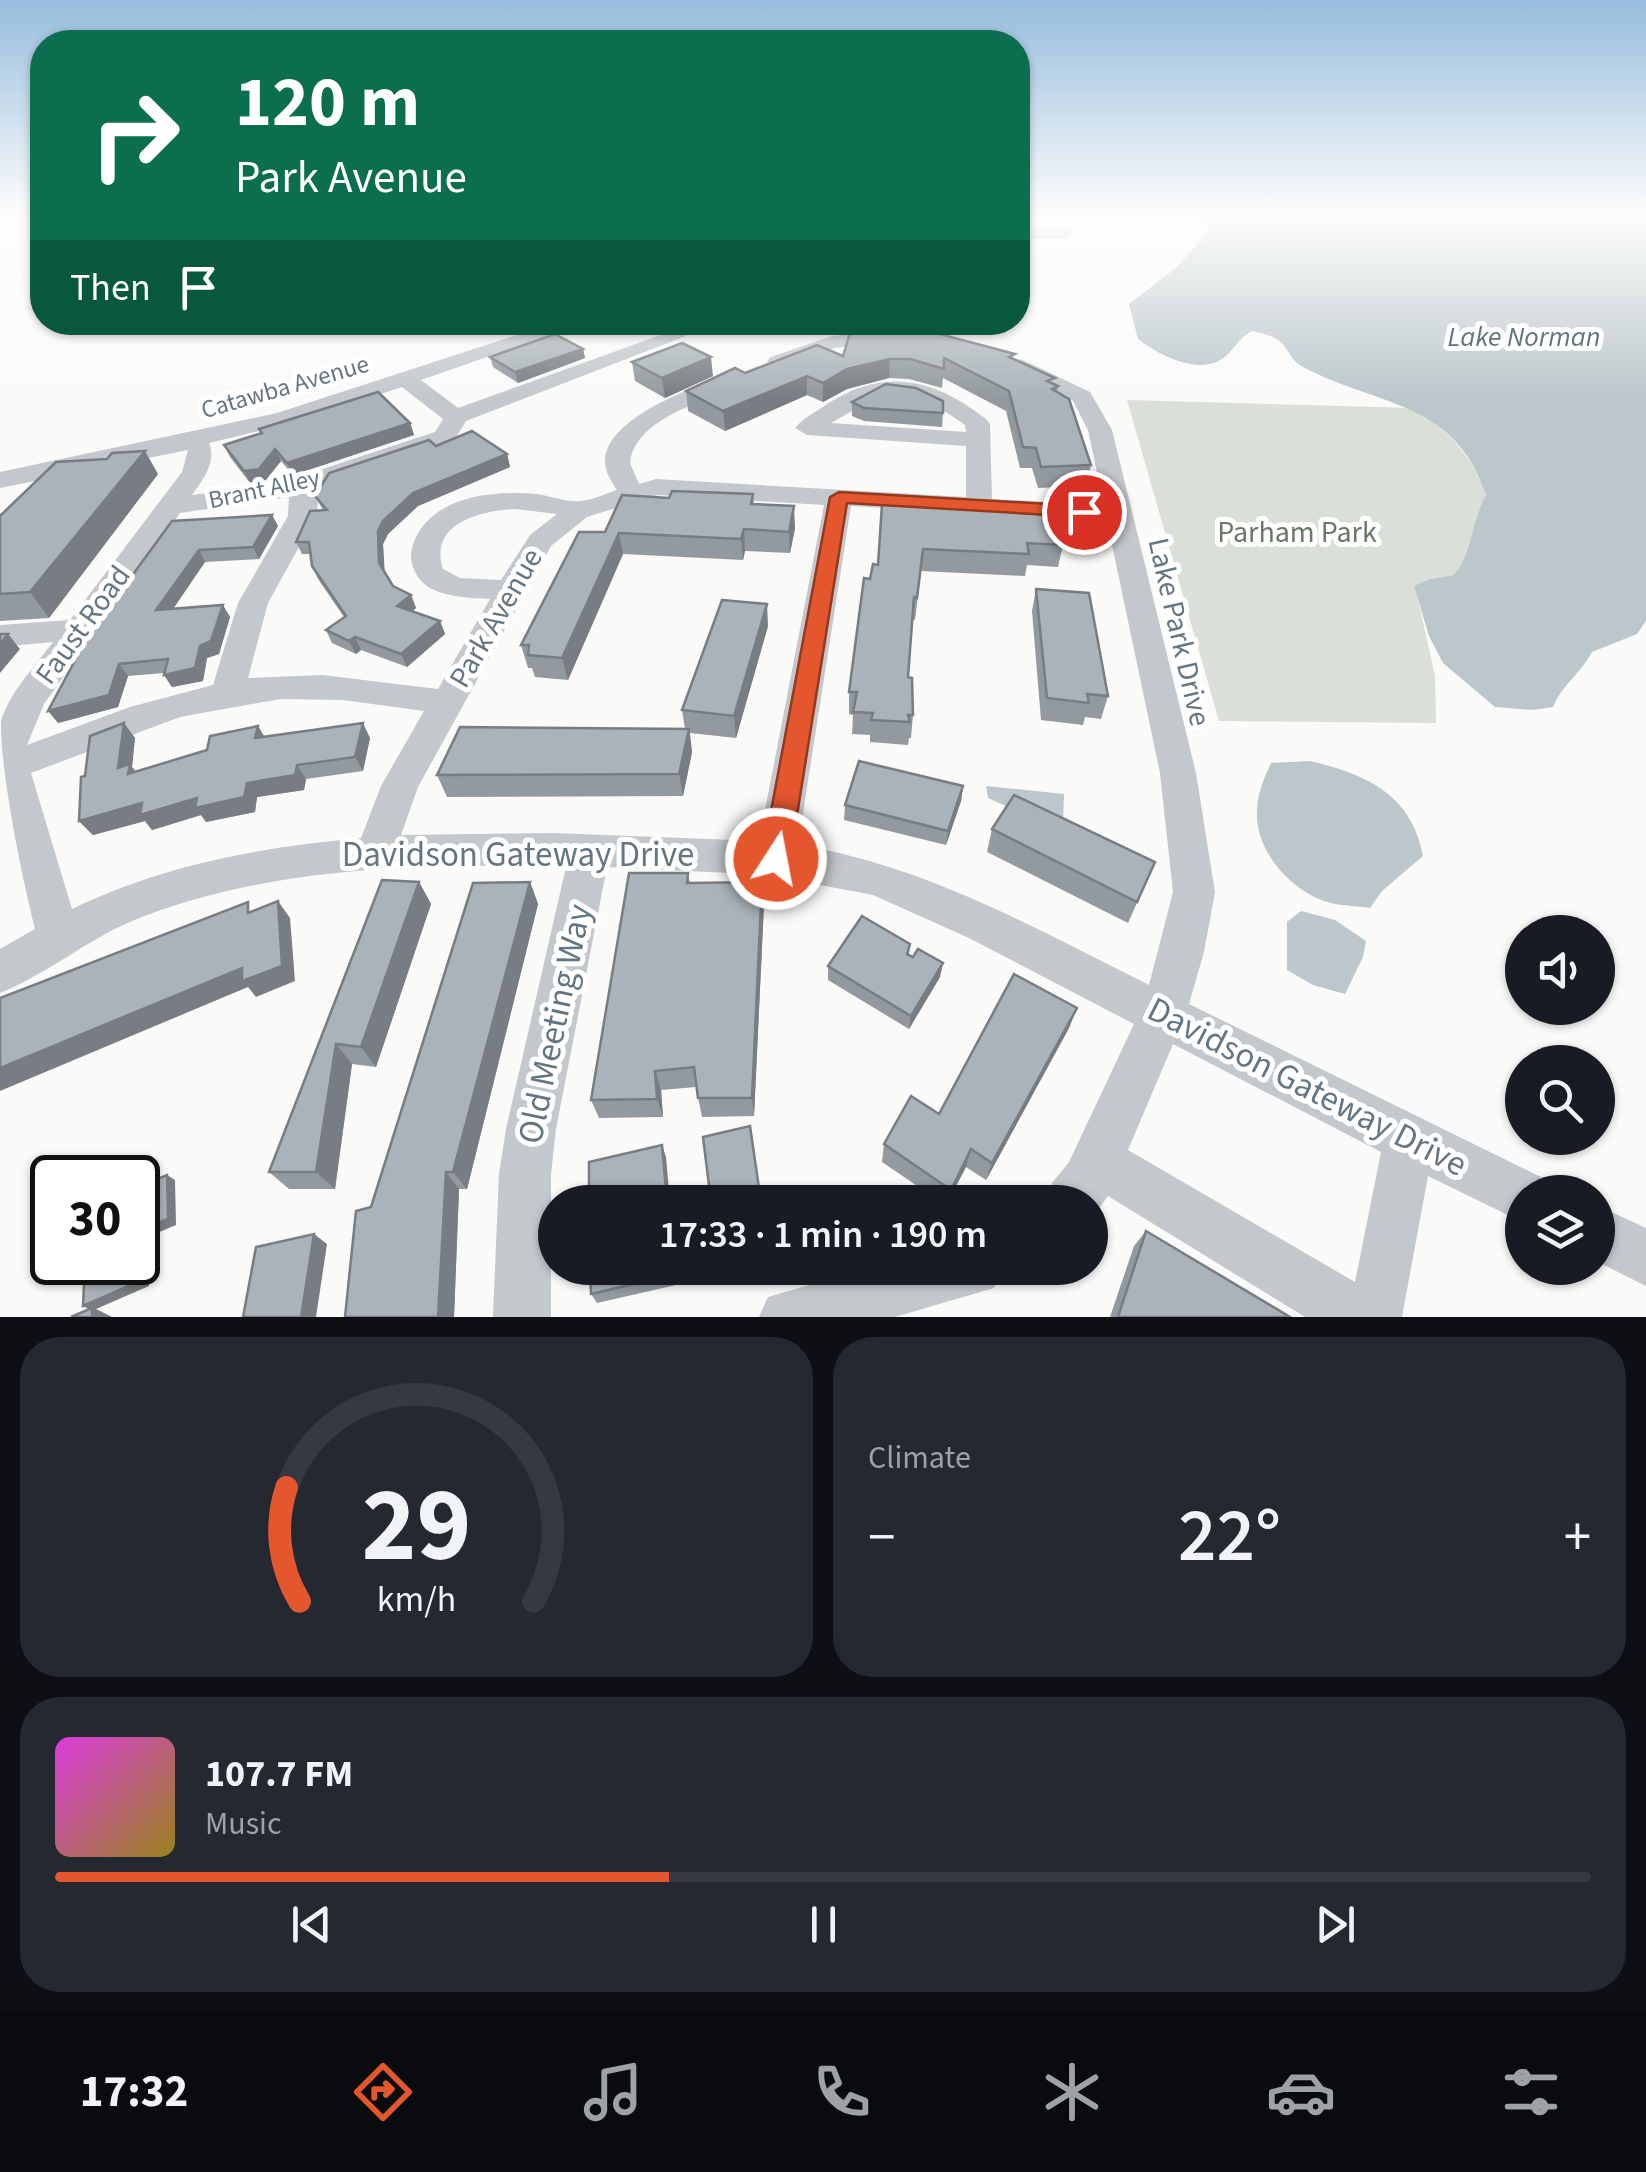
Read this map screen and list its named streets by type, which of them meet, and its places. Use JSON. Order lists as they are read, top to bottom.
{
  "streets": {
    "street": [
      "Catawba Avenue",
      "Brant Alley",
      "Park Avenue",
      "Faust Road",
      "Lake Park Drive",
      "Davidson Gateway Drive",
      "Old Meeting Way"
    ]
  },
  "crossings": [
    ["Catawba Avenue", "Faust Road"],
    ["Brant Alley", "Faust Road"],
    ["Park Avenue", "Lake Park Drive"],
    ["Park Avenue", "Davidson Gateway Drive"],
    ["Faust Road", "Davidson Gateway Drive"],
    ["Lake Park Drive", "Davidson Gateway Drive"],
    ["Davidson Gateway Drive", "Old Meeting Way"]
  ],
  "water": ["Lake Norman"],
  "parks": ["Parham Park"],
  "page": {
    "turn": ["120 m", "Park Avenue"],
    "then": "Then",
    "limit": "30",
    "trip": "17:33 · 1 min · 190 m",
    "tile": "Climate",
    "heat": ["−", "22°", "+"],
    "song": ["107.7 FM", "Music"],
    "tabs": "17:32",
    "gauge": ["29", "km/h"]
  }
}
